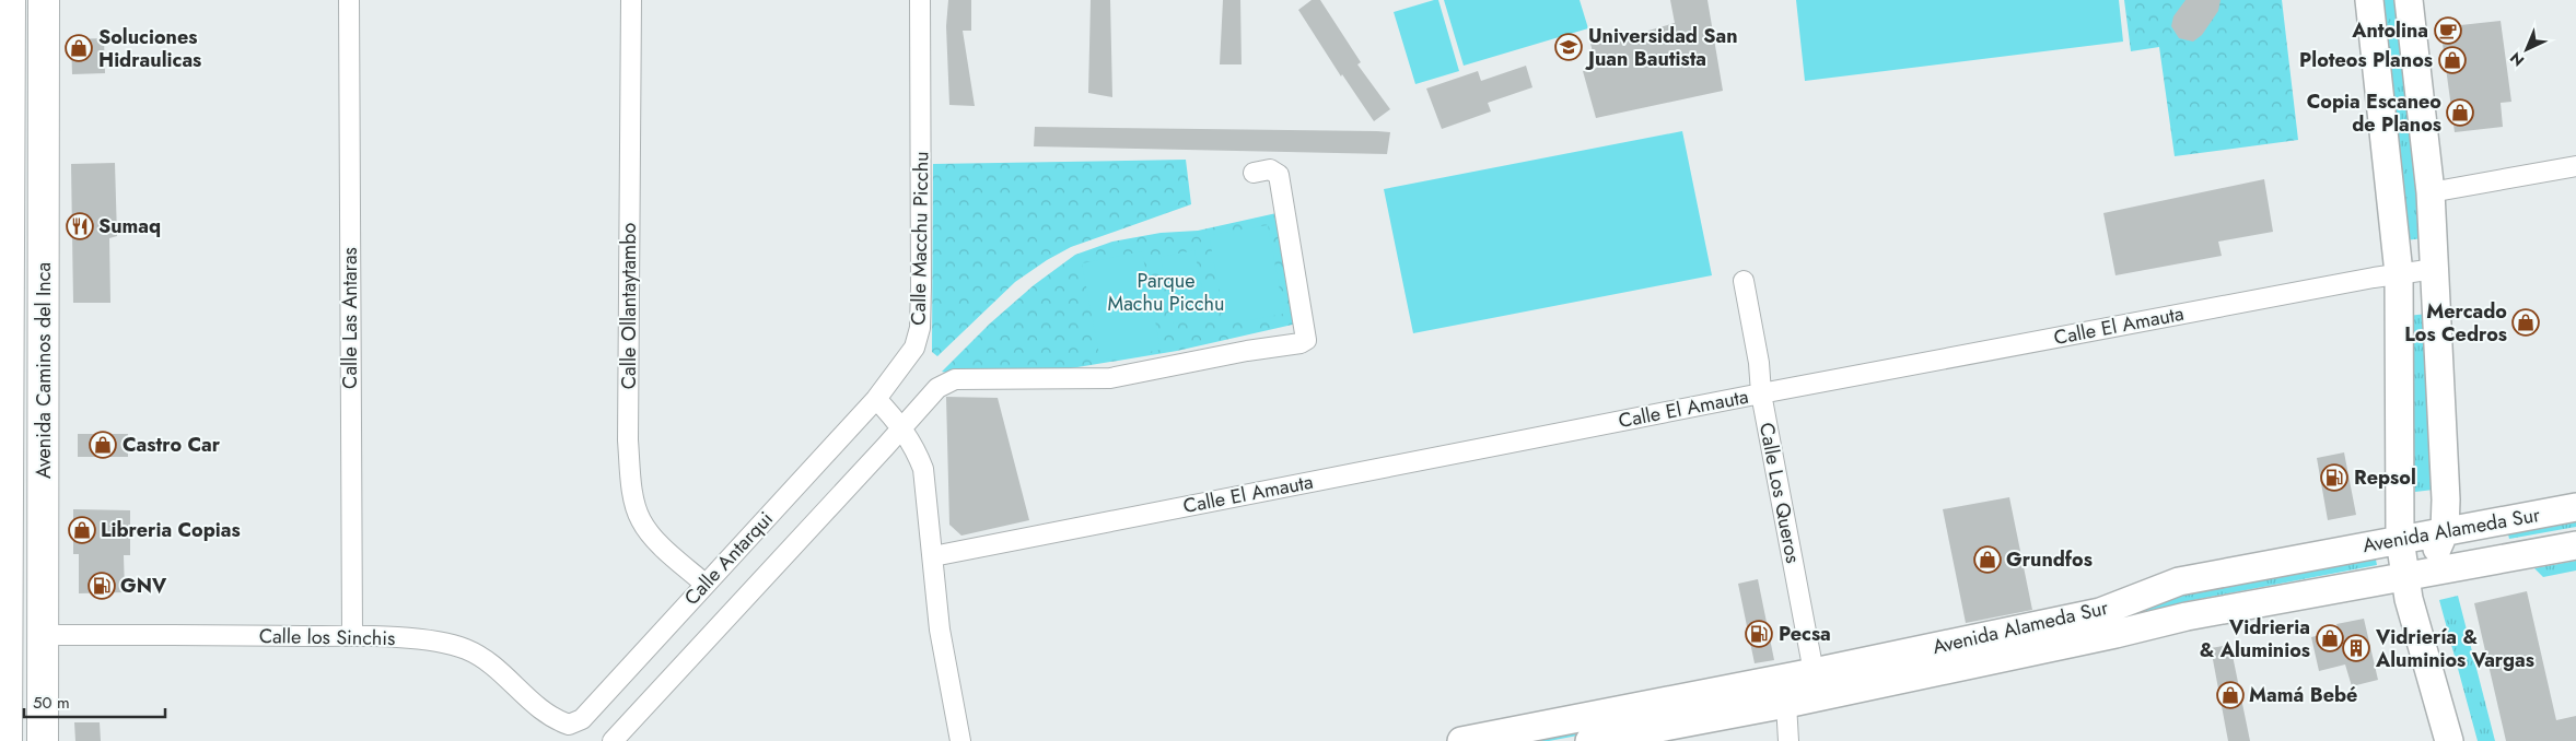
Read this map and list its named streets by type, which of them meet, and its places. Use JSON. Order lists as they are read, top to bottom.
{
  "streets": {
    "main road": ["Avenida Caminos del Inca", "Avenida Alameda Sur"],
    "street": [
      "Calle Macchu Picchu",
      "Calle Ollantaytambo",
      "Calle Las Antaras",
      "Calle El Amauta",
      "Calle Los Queros",
      "Calle Antarqui",
      "Calle los Sinchis"
    ]
  },
  "crossings": [
    ["Calle Macchu Picchu", "Calle Antarqui"],
    ["Calle Ollantaytambo", "Calle Antarqui"],
    ["Calle Las Antaras", "Calle los Sinchis"],
    ["Calle El Amauta", "Calle Los Queros"],
    ["Avenida Caminos del Inca", "Calle los Sinchis"],
    ["Calle Los Queros", "Avenida Alameda Sur"],
    ["Calle Antarqui", "Calle los Sinchis"]
  ],
  "parks": ["Parque Machu Picchu"],
  "places": {
    "cafe": ["Antolina"],
    "school or university": ["Universidad San Juan Bautista"],
    "shop": [
      "Soluciones Hidraulicas",
      "Ploteos Planos",
      "Copia Escaneo de Planos",
      "Mercado Los Cedros",
      "Castro Car",
      "Libreria Copias",
      "Grundfos",
      "Vidrieria & Aluminios",
      "Mamá Bebé"
    ],
    "restaurant": ["Sumaq"],
    "fuel station": ["Repsol", "GNV", "Pecsa"],
    "building": ["Vidriería & Aluminios Vargas"]
  },
  "scale_bar": "50 m",
  "north": "bottom left"
}
